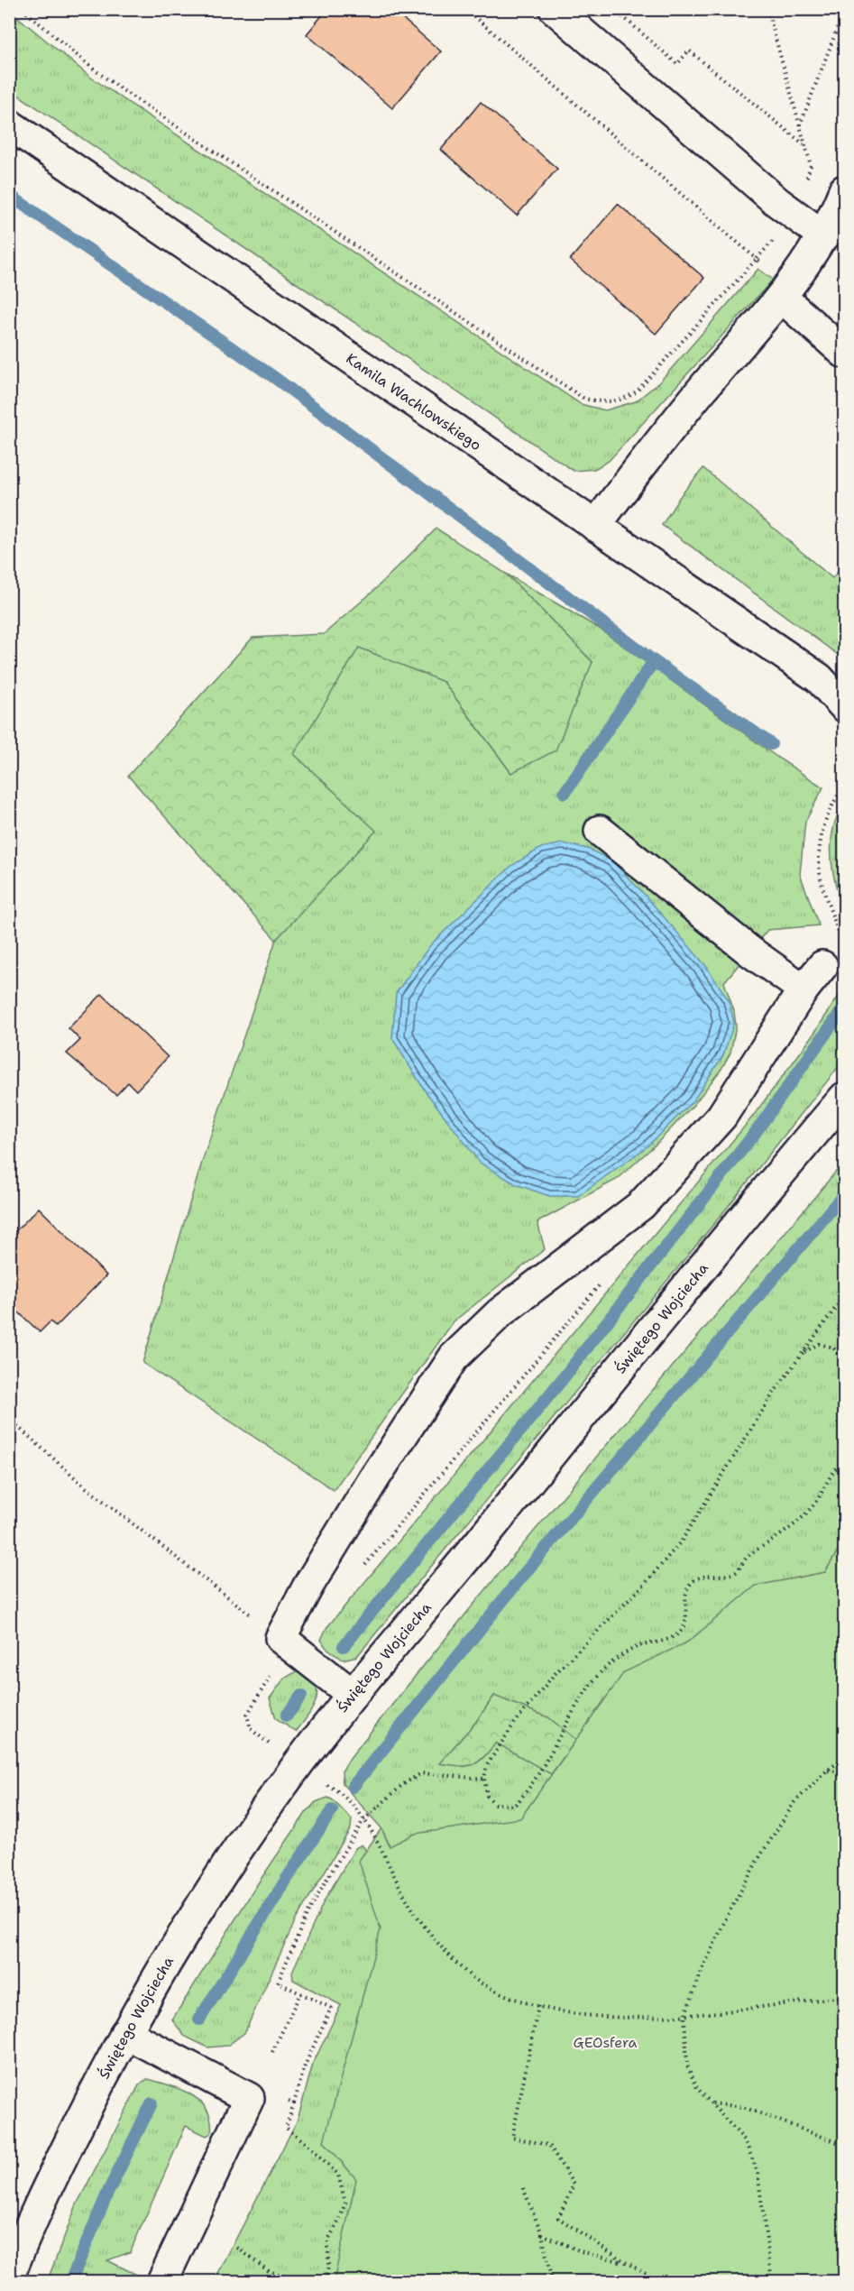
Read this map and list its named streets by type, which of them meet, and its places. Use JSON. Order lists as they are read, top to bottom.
{
  "streets": {
    "street": ["Kamila Wachlowskiego", "Świętego Wojciecha"]
  },
  "parks": ["GEOsfera"]
}
